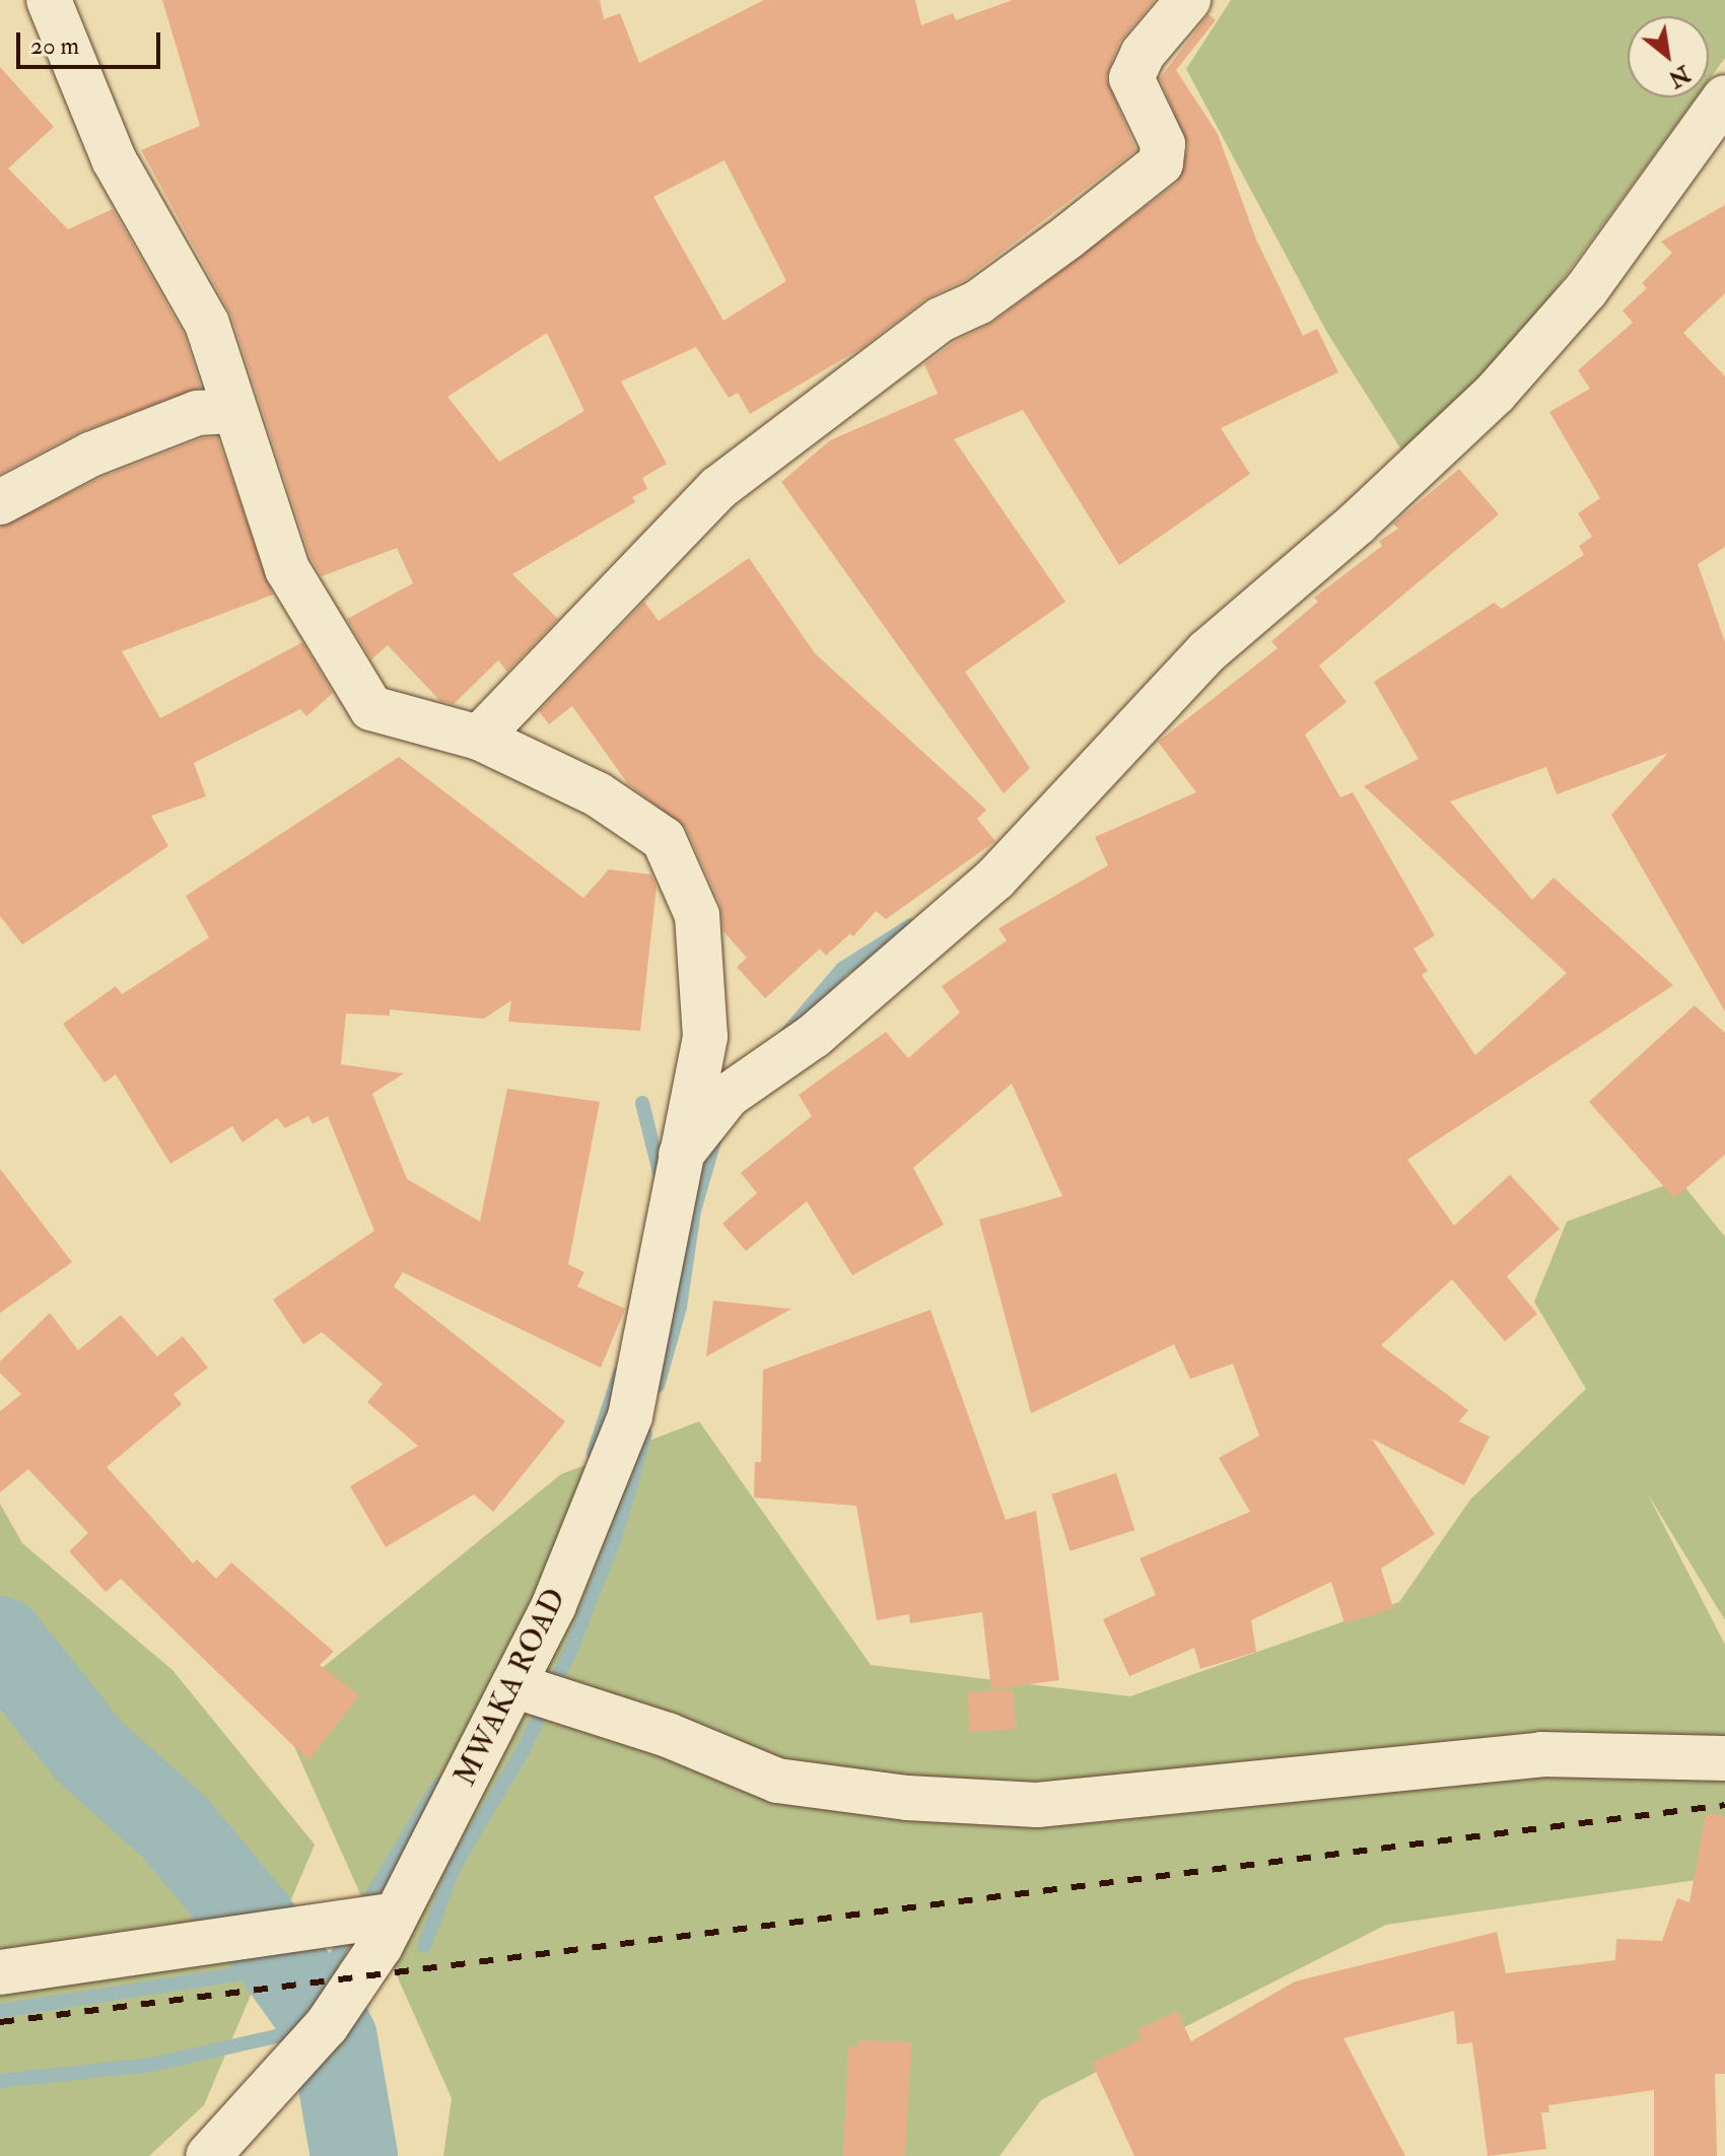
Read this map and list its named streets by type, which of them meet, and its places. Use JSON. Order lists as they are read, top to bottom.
{
  "streets": {
    "street": ["MWAKA ROAD"]
  },
  "scale_bar": "20 m",
  "north": "bottom right"
}
